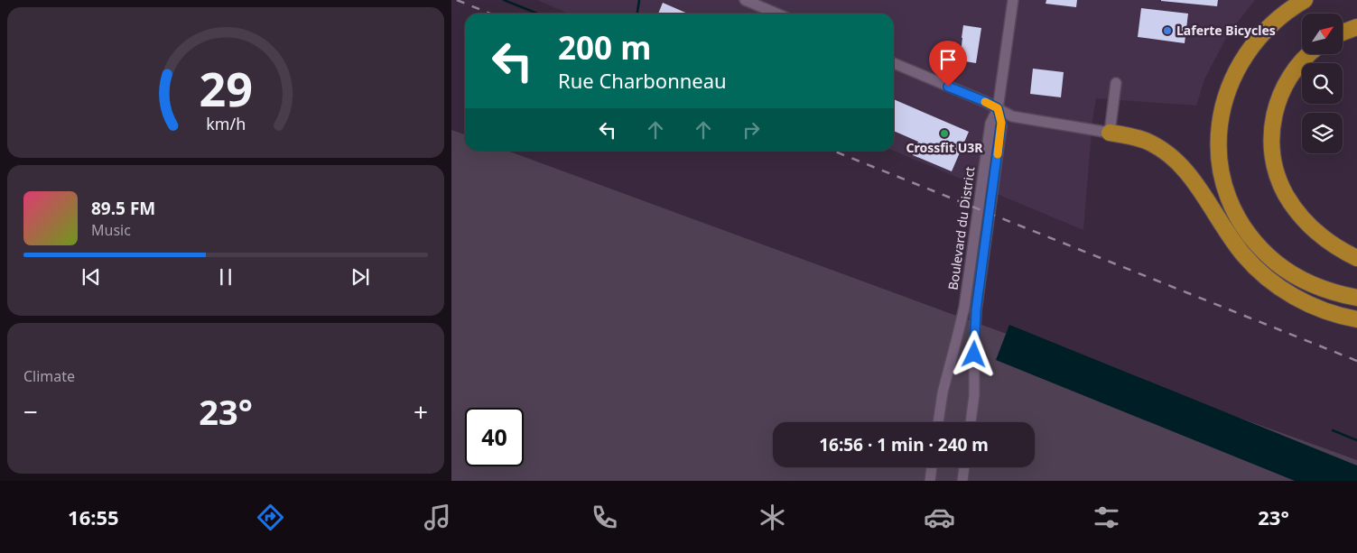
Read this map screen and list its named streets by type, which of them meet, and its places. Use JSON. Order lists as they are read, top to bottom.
{
  "streets": {
    "street": ["Boulevard du District"]
  },
  "places": ["Laferte Bicycles", "Crossfit U3R"],
  "north": "top right",
  "page": {
    "turn": ["200 m", "Rue Charbonneau"],
    "song": ["89.5 FM", "Music"],
    "tile": "Climate",
    "heat": ["−", "23°", "+"],
    "limit": "40",
    "trip": "16:56 · 1 min · 240 m",
    "tabs": ["16:55", "23°"],
    "gauge": ["29", "km/h"]
  }
}
